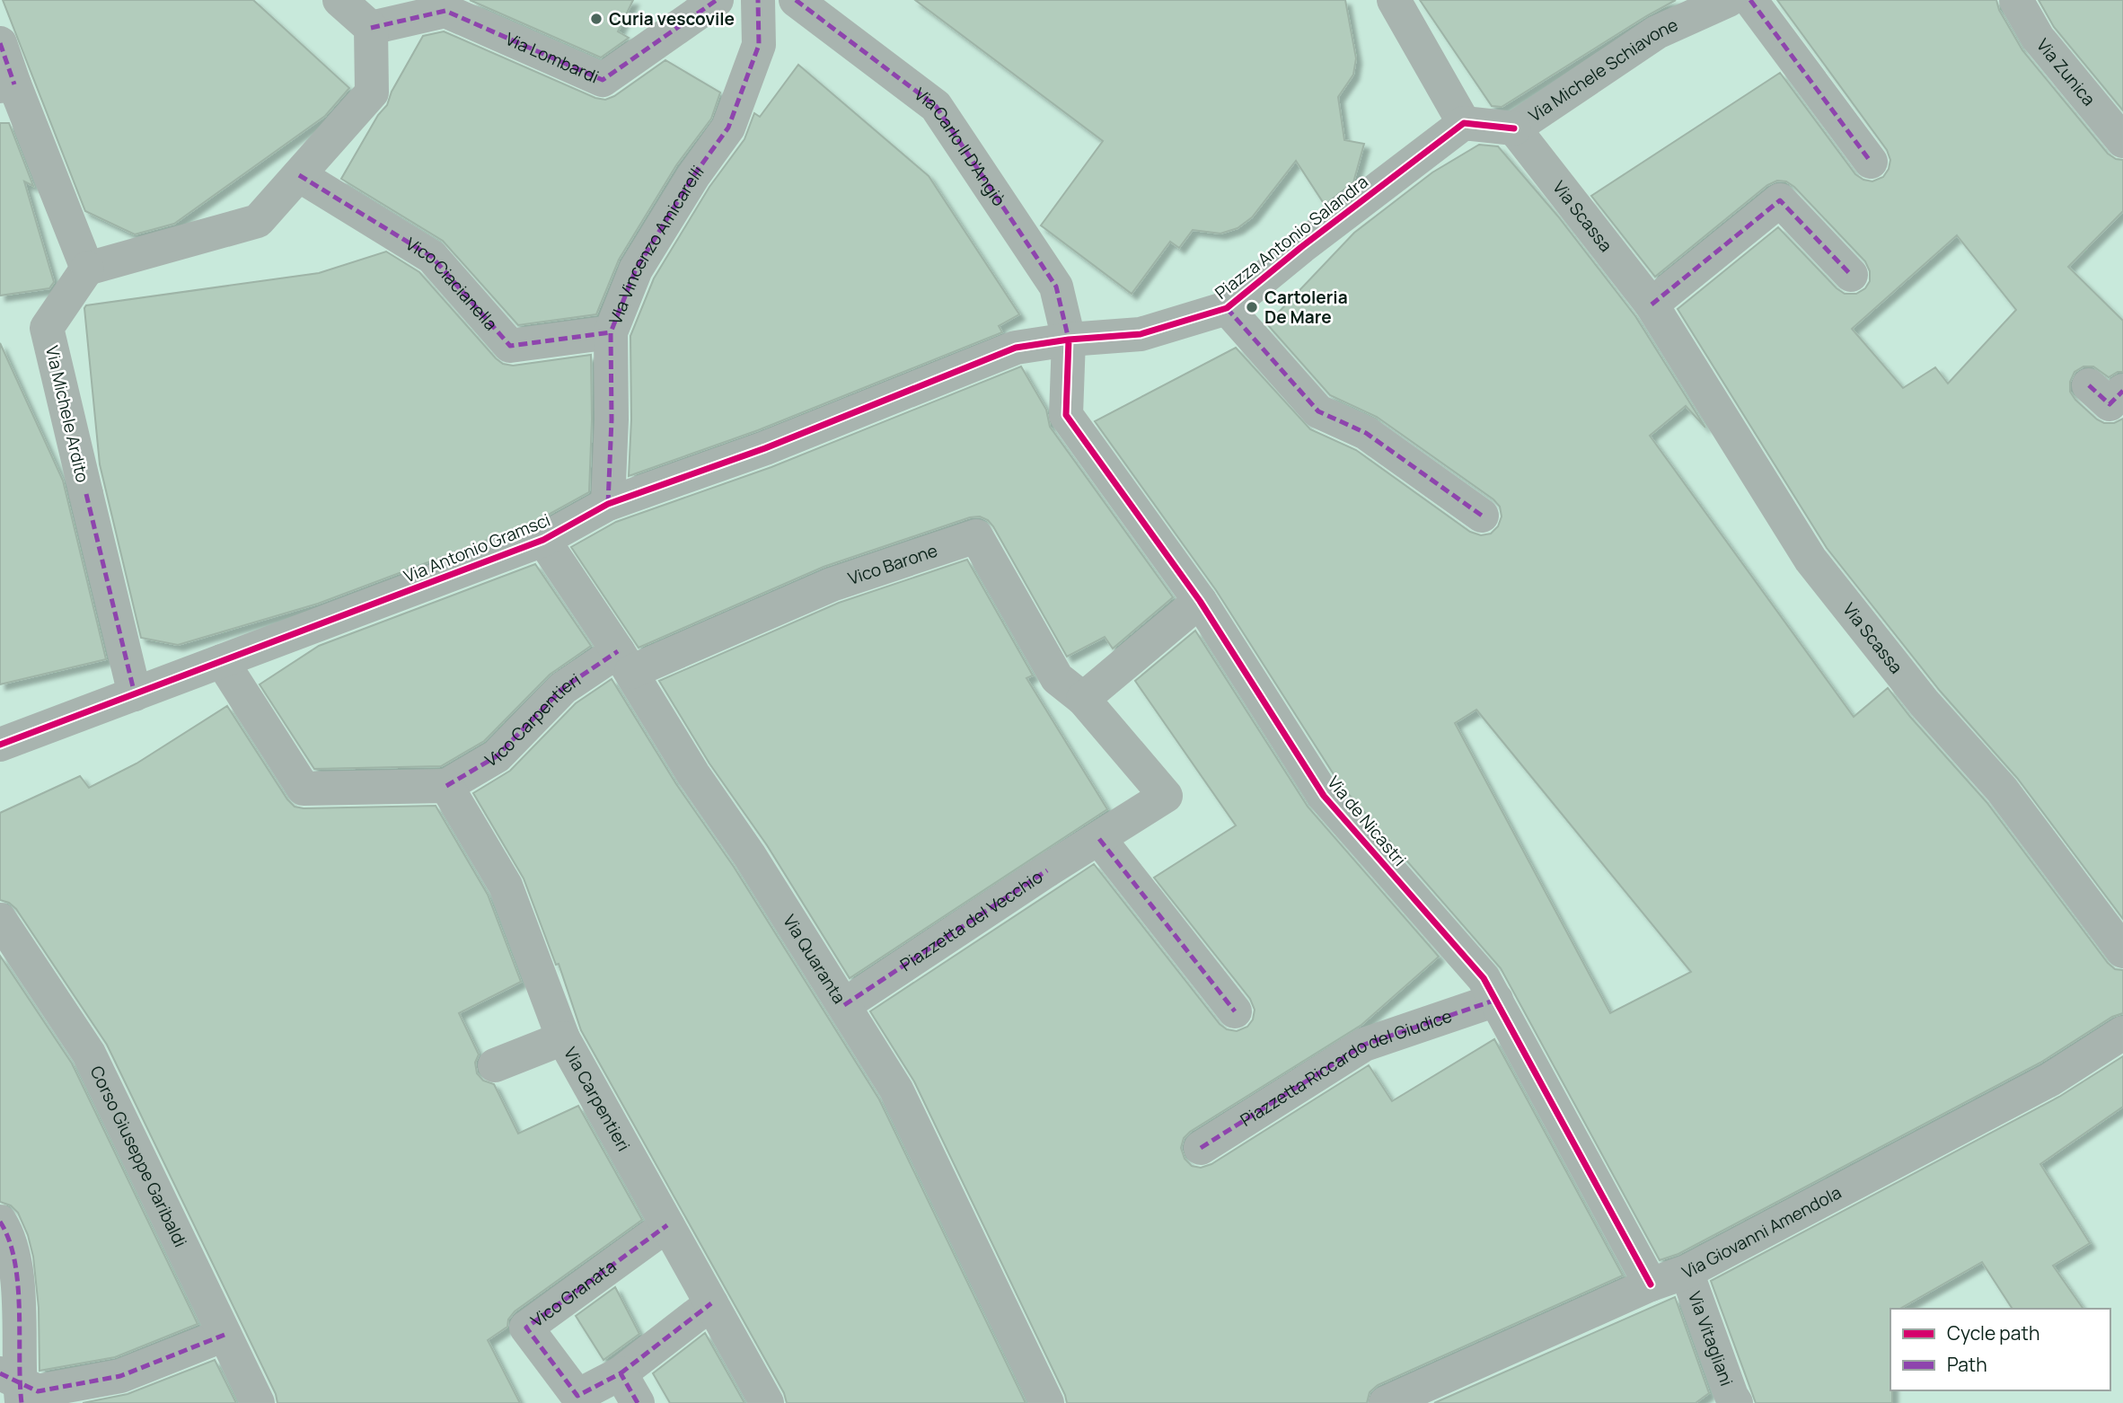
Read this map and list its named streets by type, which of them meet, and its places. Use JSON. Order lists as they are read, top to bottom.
{
  "streets": {
    "street": [
      "Via Lombardi",
      "Via Michele Schiavone",
      "Via Zunica",
      "Via Carlo II D'Angiò",
      "Via Scassa",
      "Piazza Antonio Salandra",
      "VIa Vincenzo Amicarelli",
      "Vico Ciacianella",
      "Via Michele Ardito",
      "Via Antonio Gramsci",
      "Vico Barone",
      "Vico Carpentieri",
      "Via de Nicastri",
      "Piazzetta del Vecchio",
      "Via Quaranta",
      "Piazzetta Riccardo del Giudice",
      "Via Carpentieri",
      "Corso Giuseppe Garibaldi",
      "Via Giovanni Amendola",
      "Vico Granata",
      "Via Vitagliani"
    ]
  },
  "crossings": [
    ["Via Michele Schiavone", "Via Scassa"],
    ["Via Carlo II D'Angiò", "Piazza Antonio Salandra"],
    ["Via Carlo II D'Angiò", "Via Antonio Gramsci"],
    ["Via Carlo II D'Angiò", "Via de Nicastri"],
    ["Piazza Antonio Salandra", "Via Antonio Gramsci"],
    ["Piazza Antonio Salandra", "Via de Nicastri"],
    ["VIa Vincenzo Amicarelli", "Vico Ciacianella"],
    ["VIa Vincenzo Amicarelli", "Via Antonio Gramsci"],
    ["Via Michele Ardito", "Via Antonio Gramsci"],
    ["Via Antonio Gramsci", "Via de Nicastri"],
    ["Via Antonio Gramsci", "Via Quaranta"],
    ["Vico Barone", "Vico Carpentieri"],
    ["Vico Barone", "Piazzetta del Vecchio"],
    ["Vico Barone", "Via Quaranta"],
    ["Vico Carpentieri", "Via Quaranta"],
    ["Vico Carpentieri", "Via Carpentieri"],
    ["Via de Nicastri", "Piazzetta Riccardo del Giudice"],
    ["Via de Nicastri", "Via Giovanni Amendola"],
    ["Piazzetta del Vecchio", "Via Quaranta"],
    ["Via Carpentieri", "Vico Granata"],
    ["Via Giovanni Amendola", "Via Vitagliani"]
  ],
  "places": ["Curia vescovile", "Cartoleria De Mare"],
  "legend": ["Cycle path", "Path"]
}
